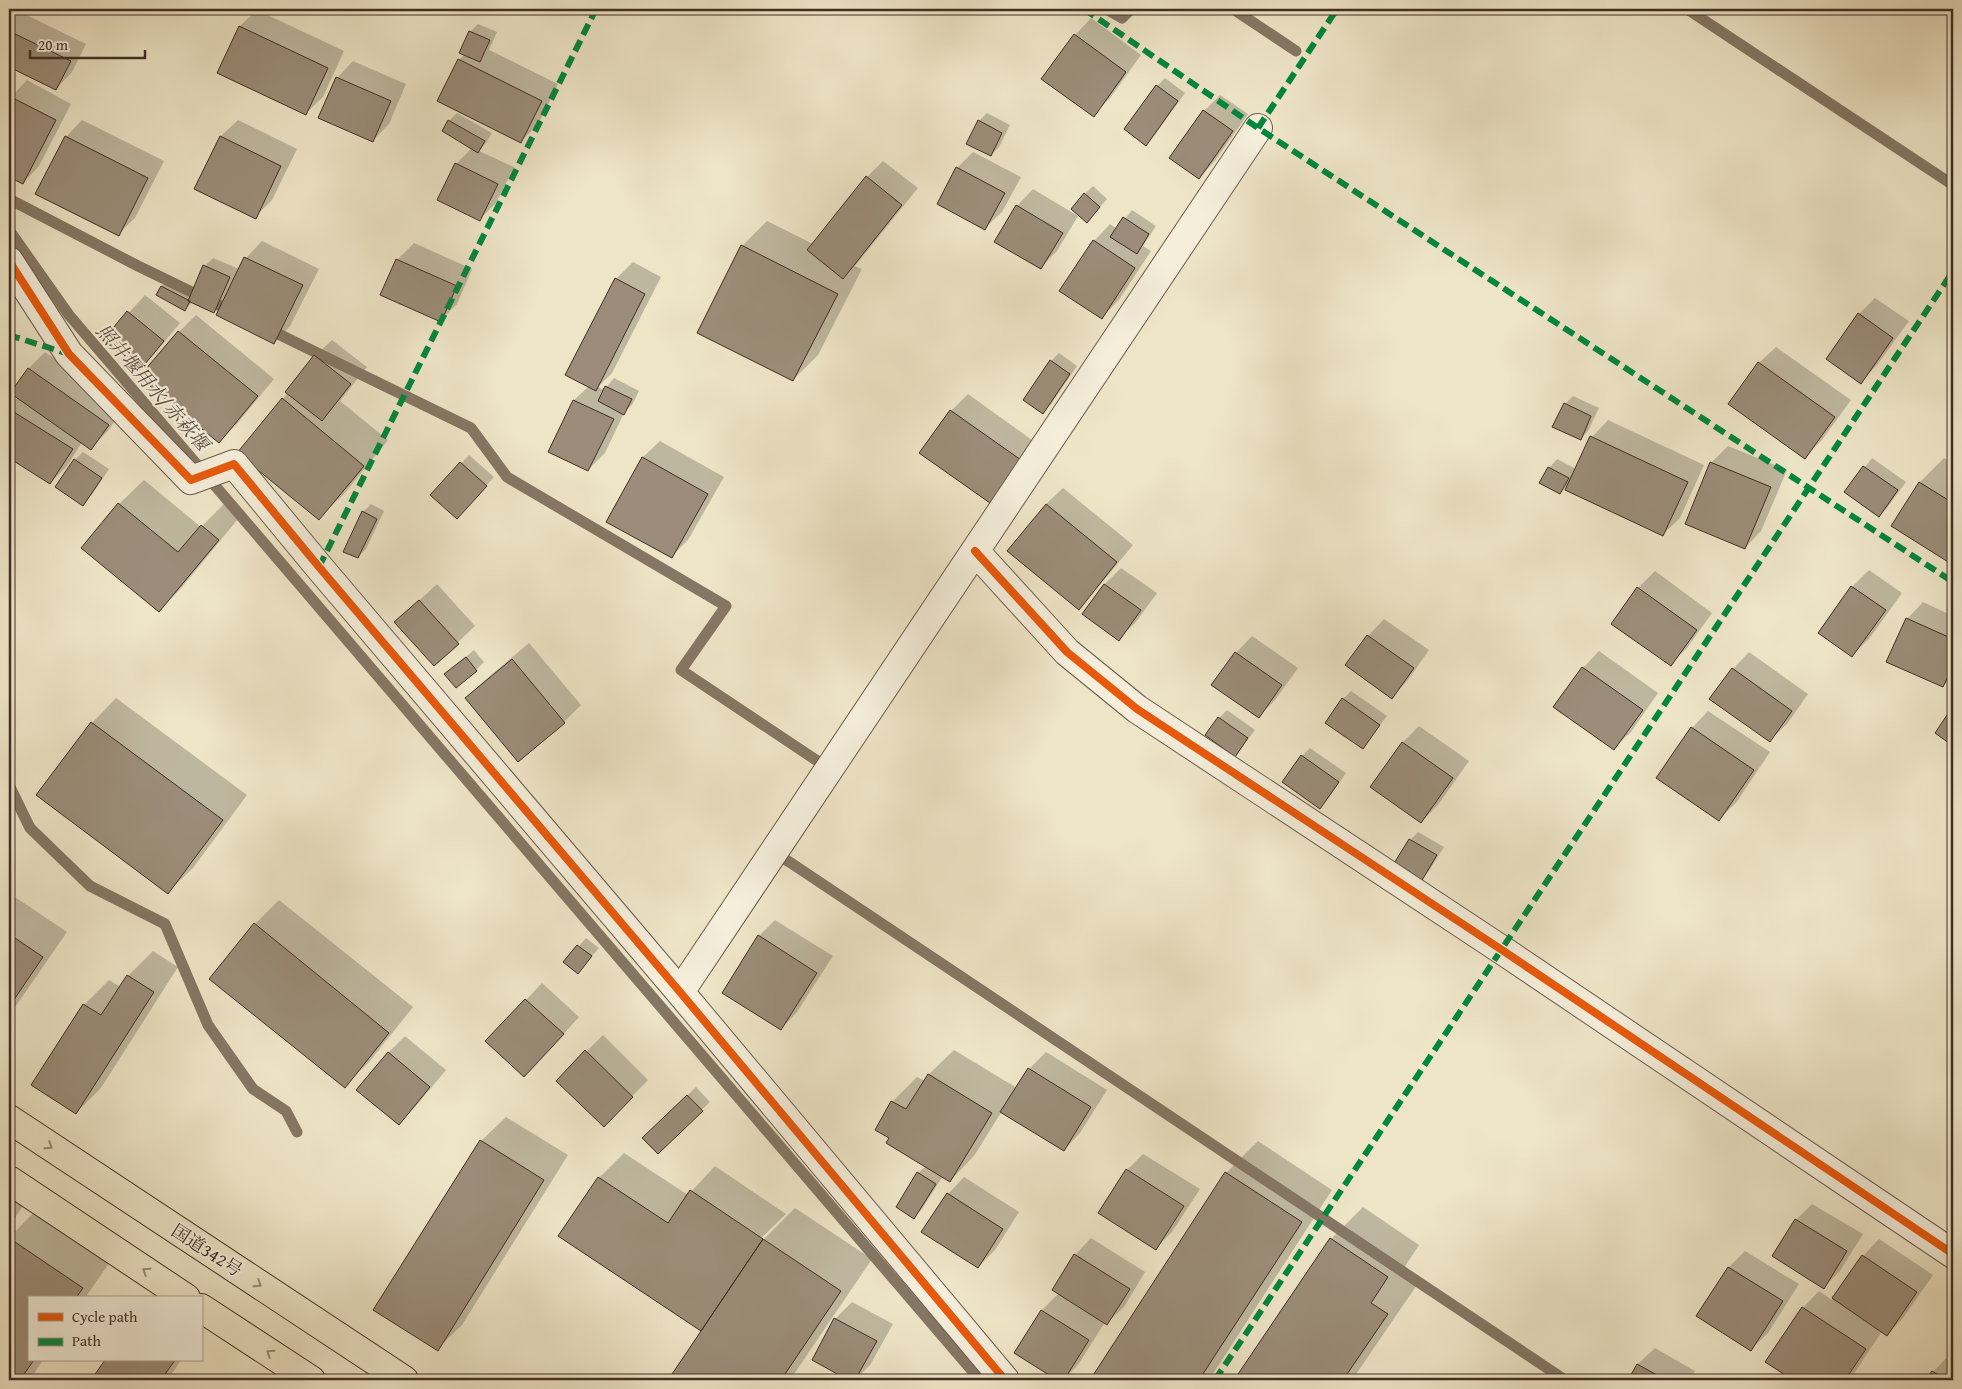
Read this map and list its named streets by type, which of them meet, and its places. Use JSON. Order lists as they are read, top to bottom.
{
  "streets": {
    "highway": ["国道342号"]
  },
  "water": ["照井堰用水/赤萩堰"],
  "legend": ["Cycle path", "Path"],
  "scale_bar": "20 m"
}
